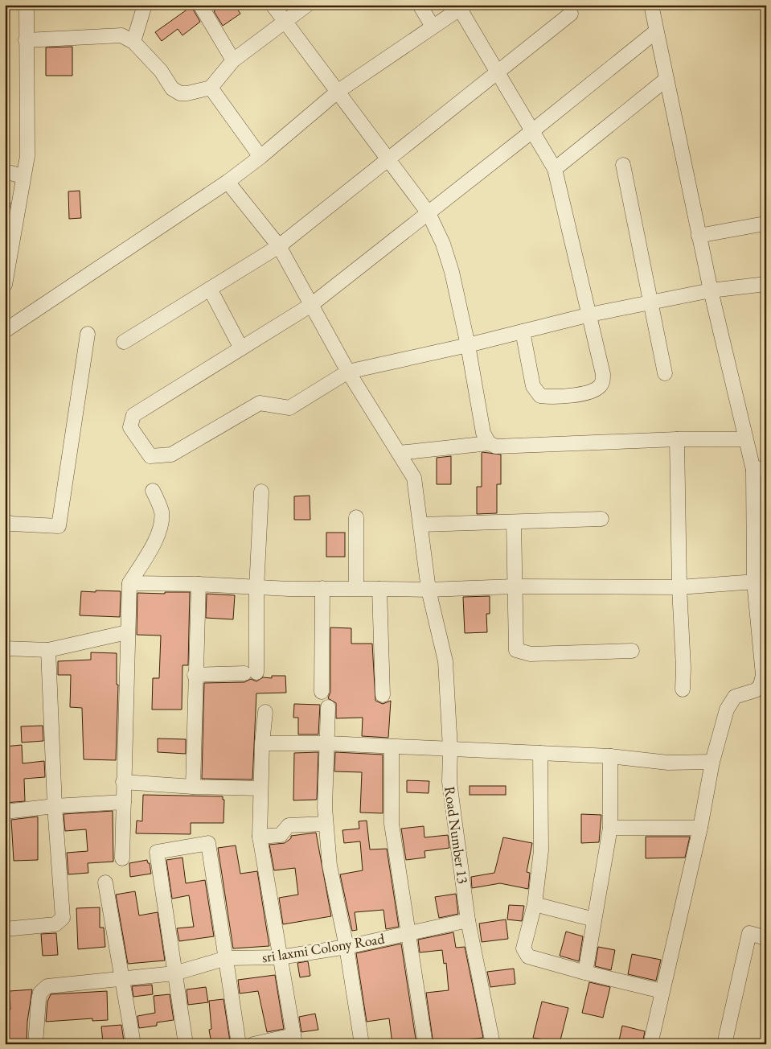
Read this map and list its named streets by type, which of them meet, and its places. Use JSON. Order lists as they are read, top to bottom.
{
  "streets": {
    "street": ["Road Number 13", "sri laxmi Colony Road"]
  },
  "crossings": [
    ["Road Number 13", "sri laxmi Colony Road"]
  ]
}
